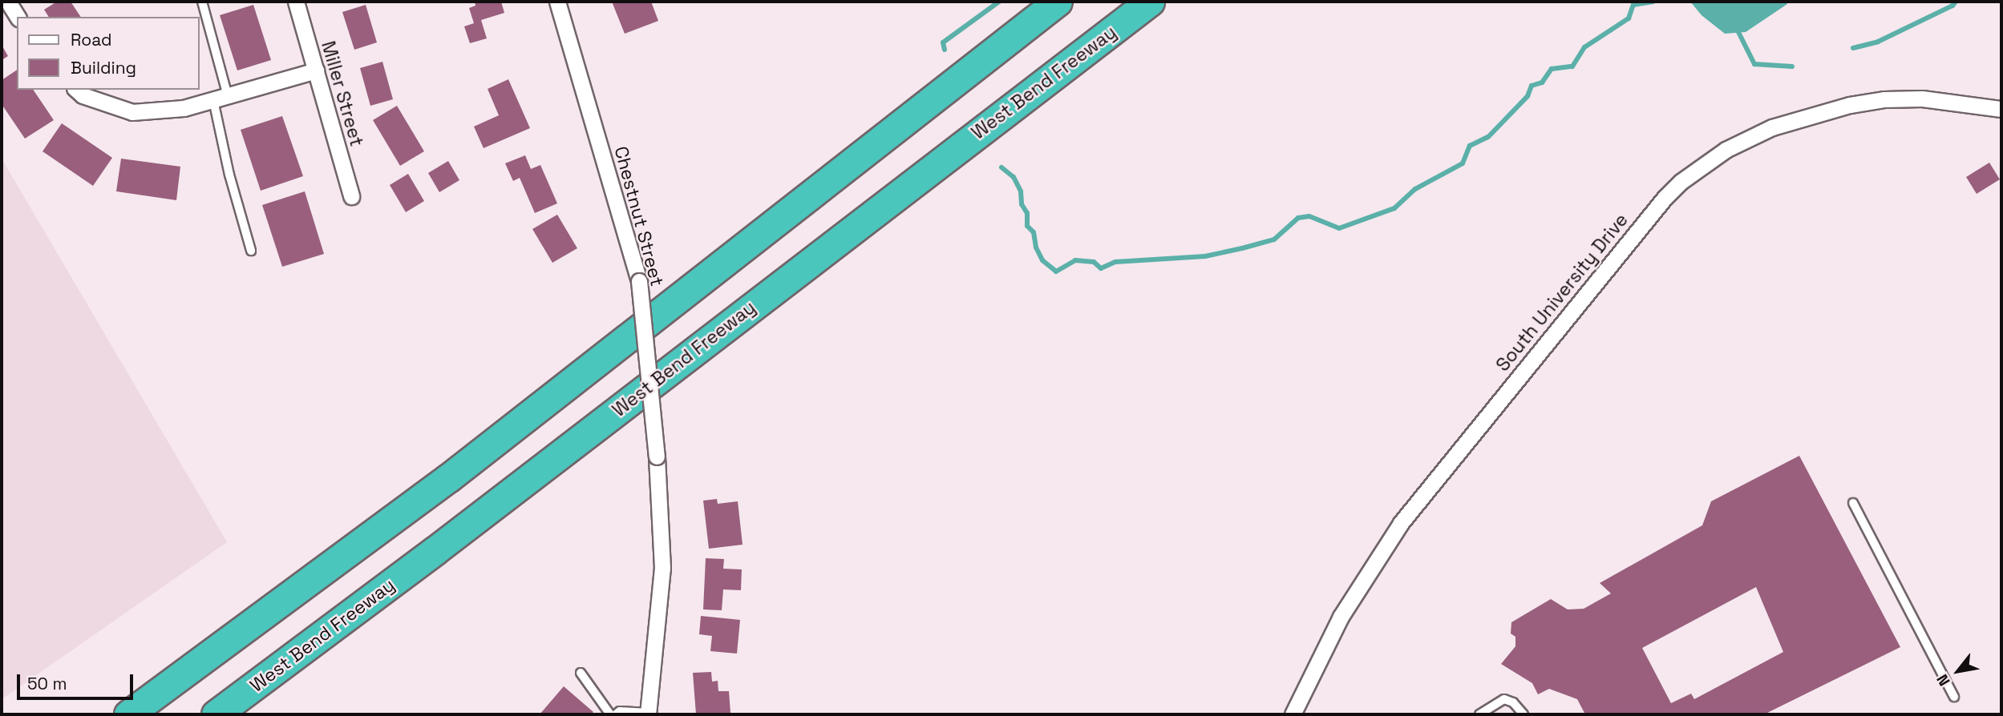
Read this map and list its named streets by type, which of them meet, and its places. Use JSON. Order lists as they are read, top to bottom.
{
  "streets": {
    "highway": ["West Bend Freeway"],
    "street": ["Miller Street", "Chestnut Street", "South University Drive"]
  },
  "legend": ["Road", "Building"],
  "scale_bar": "50 m",
  "north": "bottom left"
}
